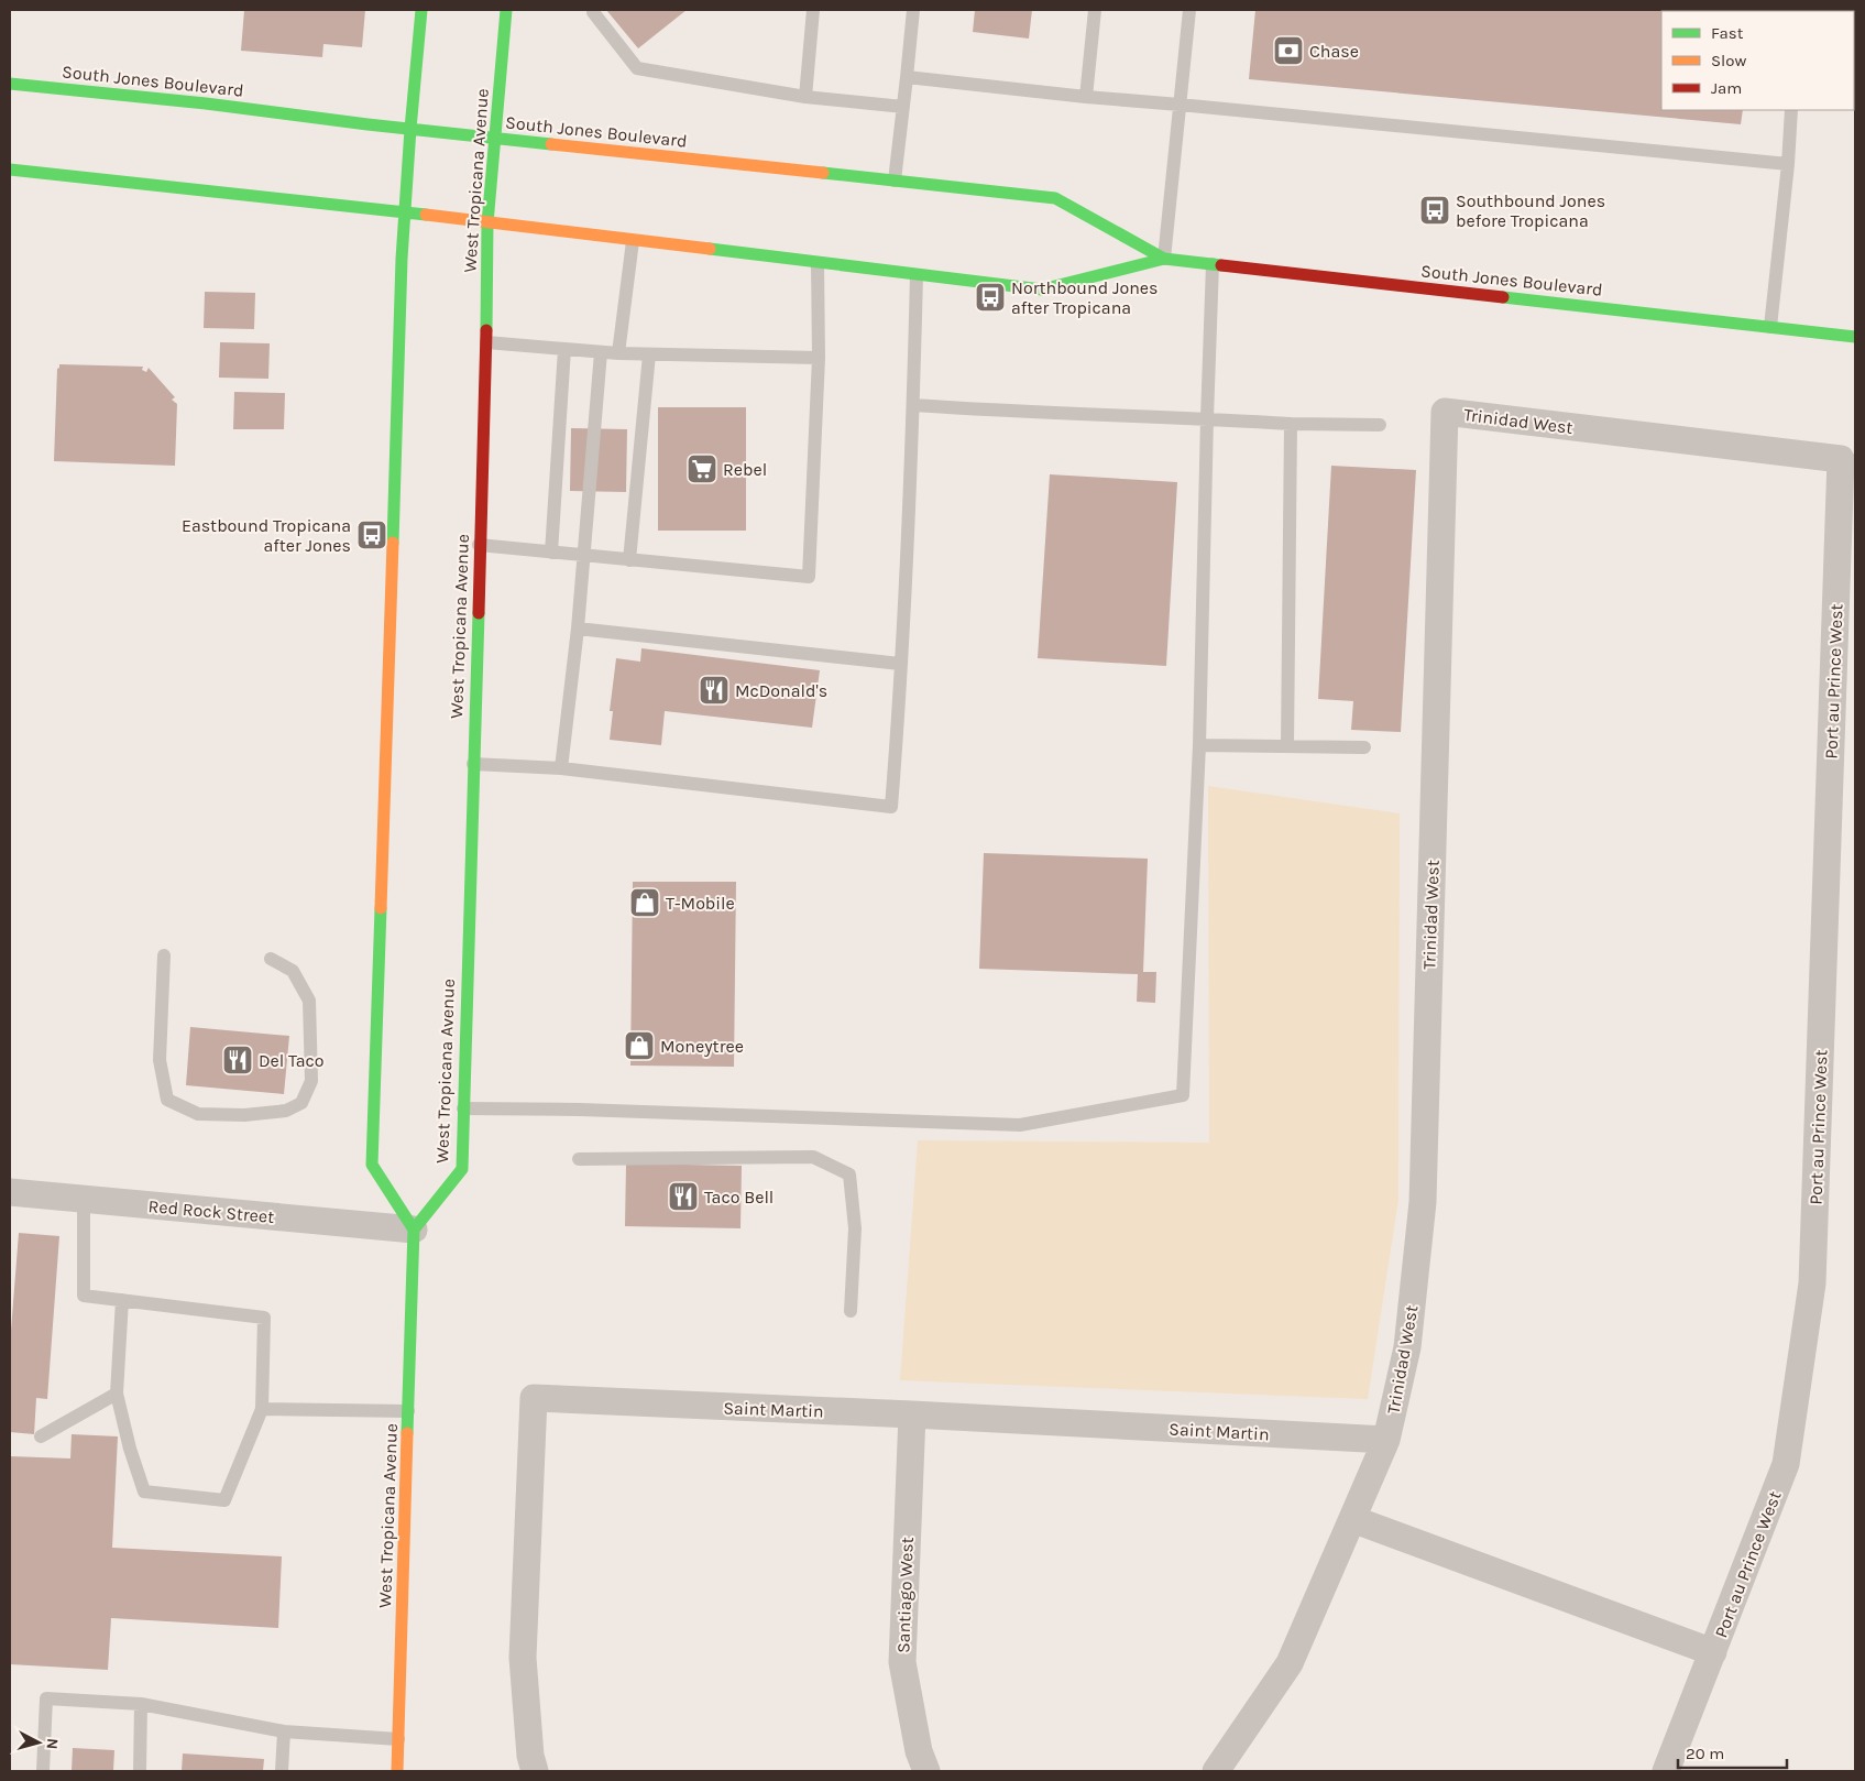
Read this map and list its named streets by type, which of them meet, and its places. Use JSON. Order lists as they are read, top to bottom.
{
  "streets": {
    "main road": ["South Jones Boulevard", "West Tropicana Avenue"],
    "street": [
      "Trinidad West",
      "Port au Prince West",
      "Red Rock Street",
      "Saint Martin",
      "Santiago West"
    ]
  },
  "crossings": [
    ["South Jones Boulevard", "West Tropicana Avenue"],
    ["West Tropicana Avenue", "Red Rock Street"],
    ["Trinidad West", "Port au Prince West"],
    ["Trinidad West", "Saint Martin"],
    ["Saint Martin", "Santiago West"]
  ],
  "places": {
    "bank": ["Chase"],
    "bus stop": ["Southbound Jones before Tropicana", "Northbound Jones after Tropicana", "Eastbound Tropicana after Jones"],
    "supermarket": ["Rebel"],
    "restaurant": ["McDonald's", "Del Taco", "Taco Bell"],
    "shop": ["T-Mobile", "Moneytree"]
  },
  "legend": ["Fast", "Slow", "Jam"],
  "scale_bar": "20 m",
  "north": "right"
}
